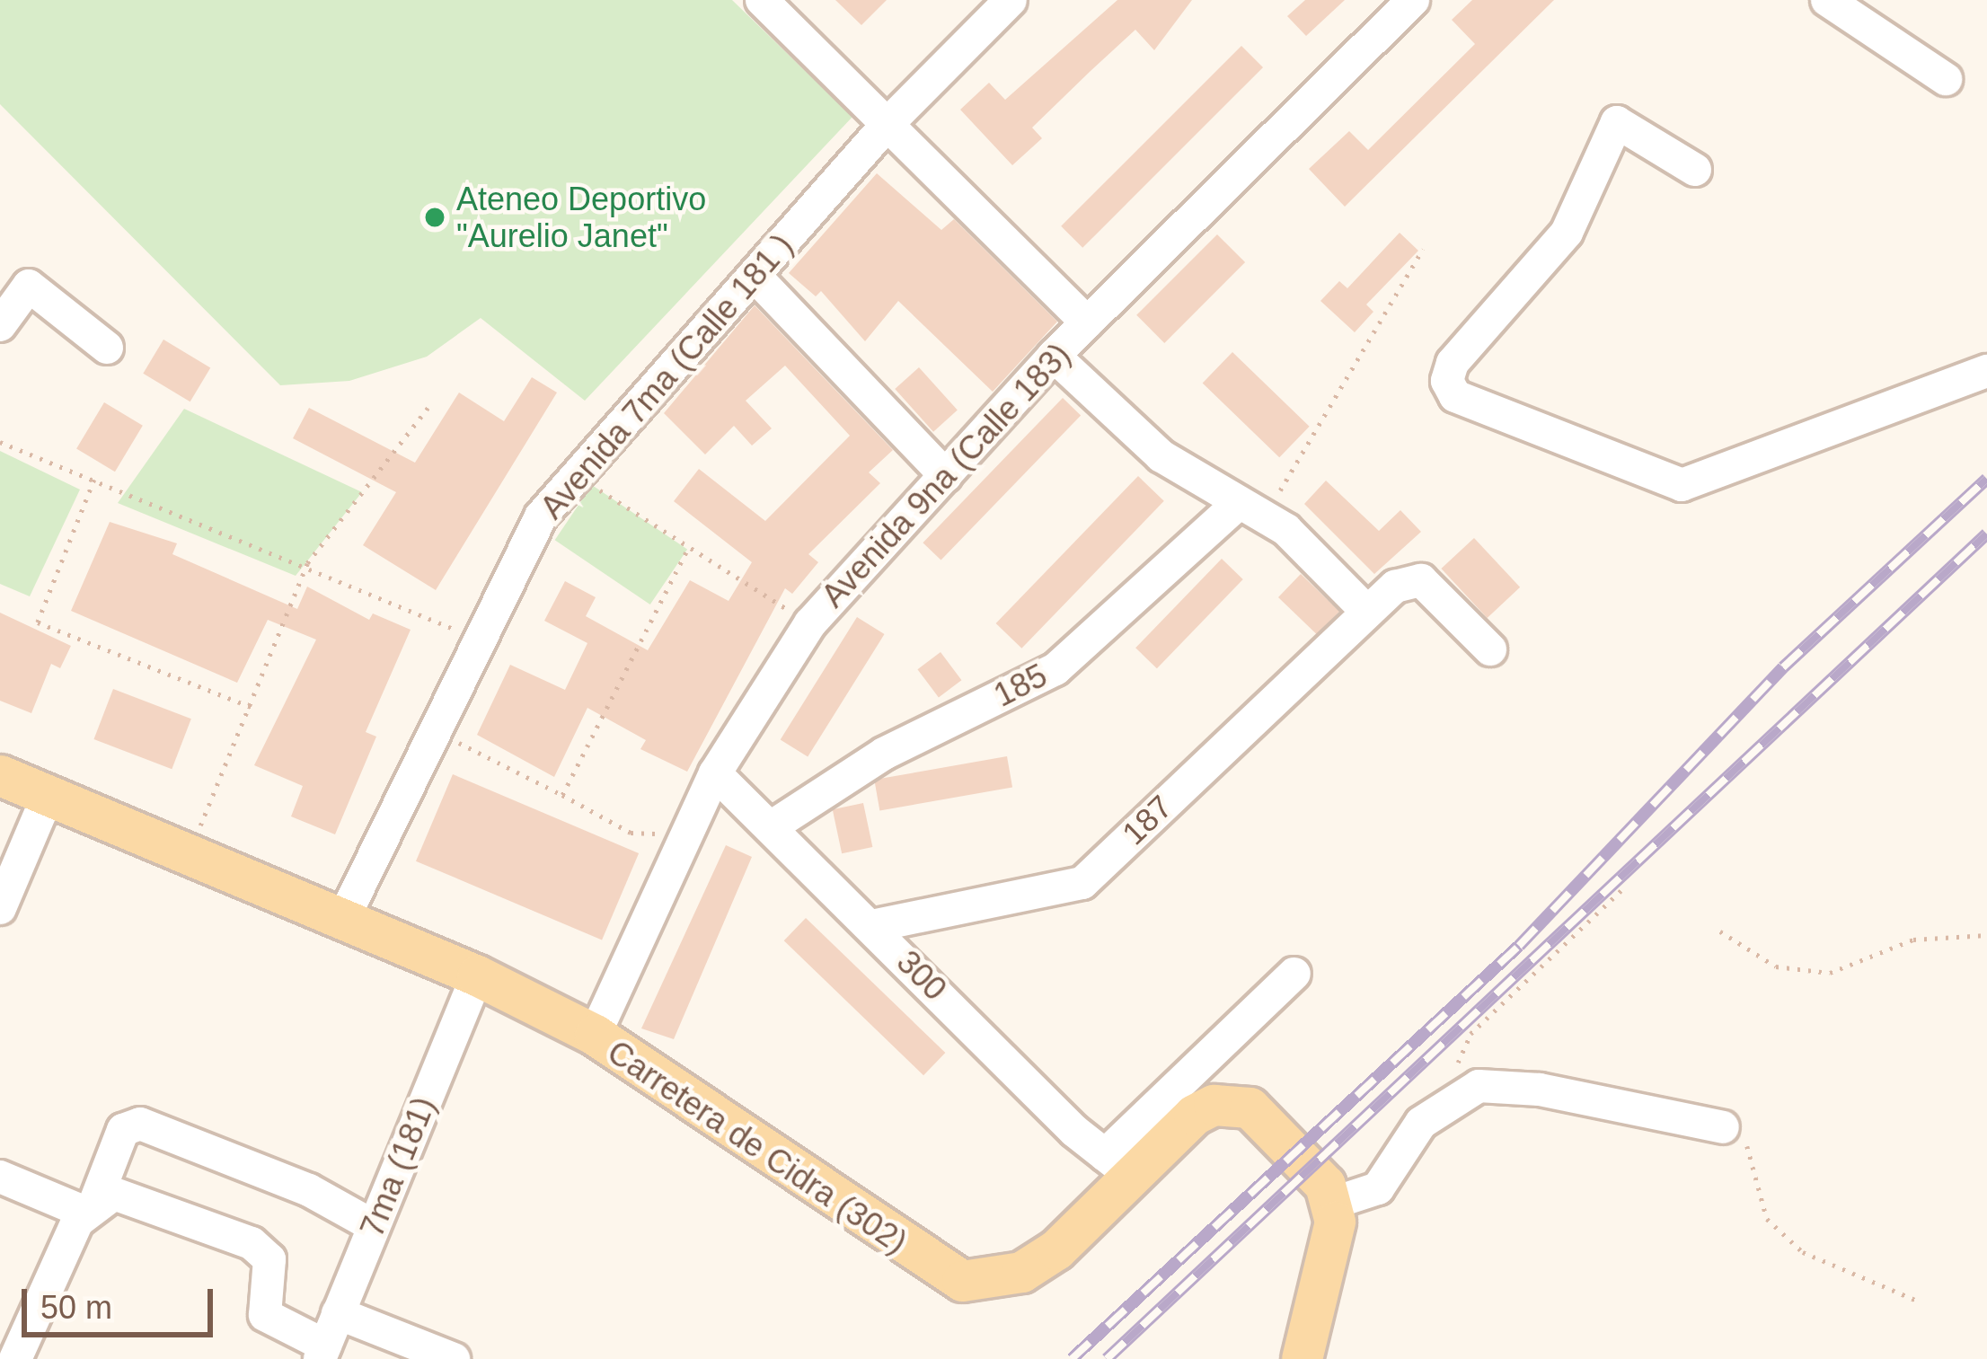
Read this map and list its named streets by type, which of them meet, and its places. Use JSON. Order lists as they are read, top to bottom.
{
  "streets": {
    "main road": ["Carretera de Cidra (302)"],
    "street": [
      "Avenida 7ma (Calle 181 )",
      "Avenida 9na (Calle 183)",
      "185",
      "187",
      "300",
      "7ma (181)"
    ]
  },
  "crossings": [
    ["Avenida 7ma (Calle 181 )", "Carretera de Cidra (302)"],
    ["Avenida 9na (Calle 183)", "300"],
    ["Avenida 9na (Calle 183)", "Carretera de Cidra (302)"],
    ["185", "300"],
    ["187", "300"],
    ["300", "Carretera de Cidra (302)"],
    ["Carretera de Cidra (302)", "7ma (181)"]
  ],
  "places": ["Ateneo Deportivo \"Aurelio Janet\""],
  "scale_bar": "50 m"
}
